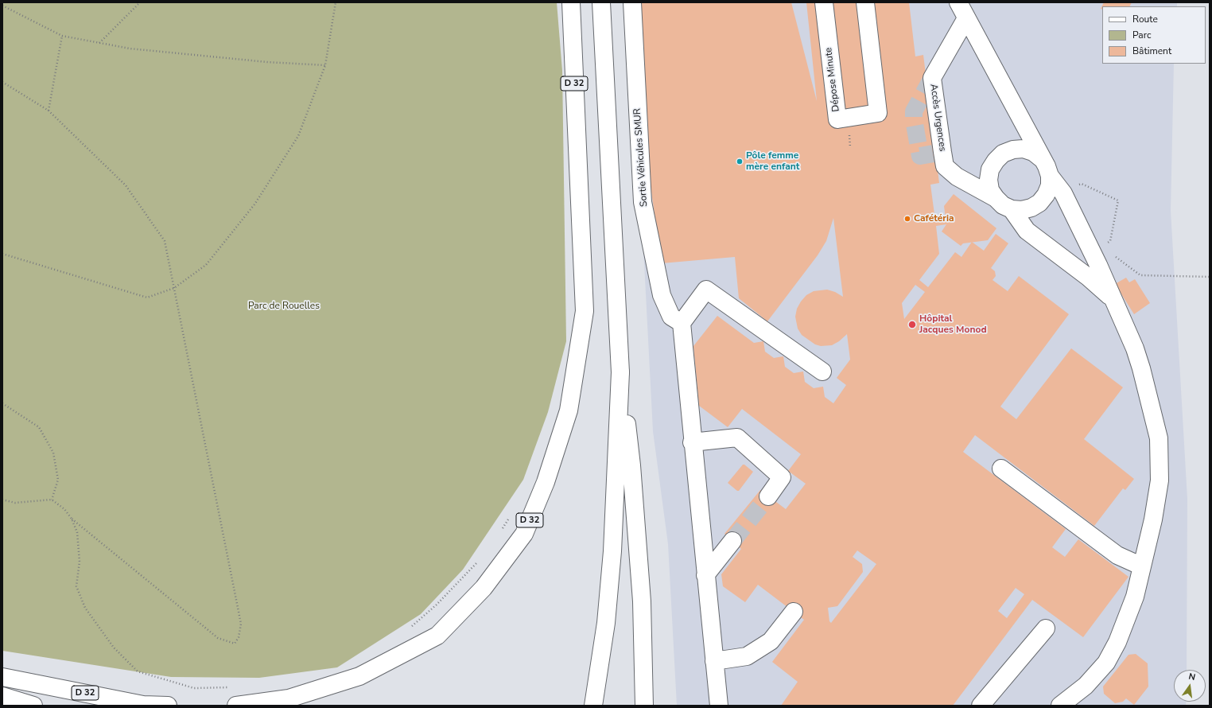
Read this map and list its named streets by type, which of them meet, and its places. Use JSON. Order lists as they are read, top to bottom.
{
  "streets": {
    "main road": [
      "Dépose Minute",
      "D 32",
      "Accès Urgences",
      "Sortie Véhicules SMUR"
    ]
  },
  "parks": ["Parc de Rouelles"],
  "places": ["Pôle femme mère enfant", "Cafétéria", "Hôpital Jacques Monod"],
  "legend": ["Route", "Parc", "Bâtiment"],
  "north": "top"
}
